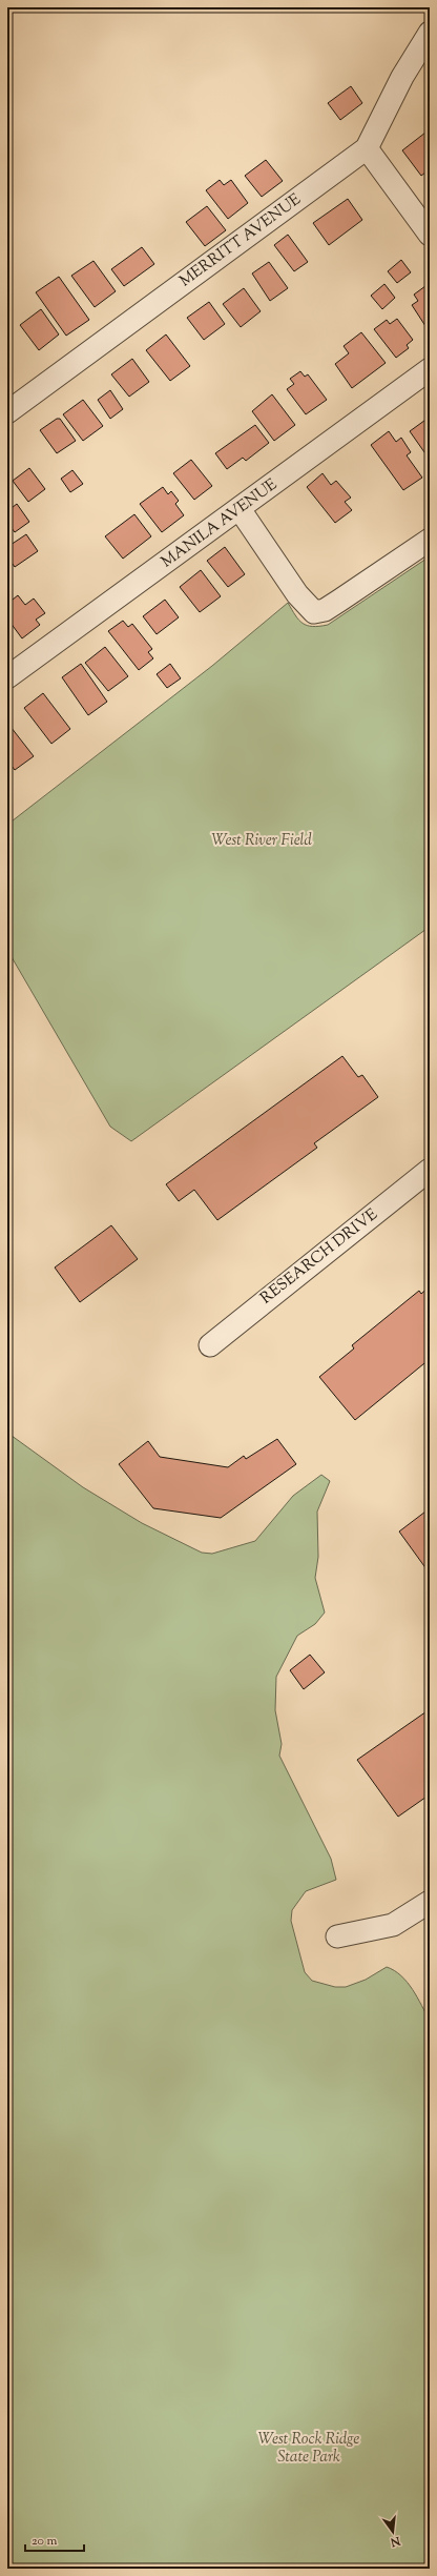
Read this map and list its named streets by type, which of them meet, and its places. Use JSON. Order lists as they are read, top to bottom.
{
  "streets": {
    "street": ["MERRITT AVENUE", "MANILA AVENUE", "RESEARCH DRIVE"]
  },
  "parks": ["West River Field", "West Rock Ridge State Park"],
  "scale_bar": "20 m",
  "north": "bottom"
}
